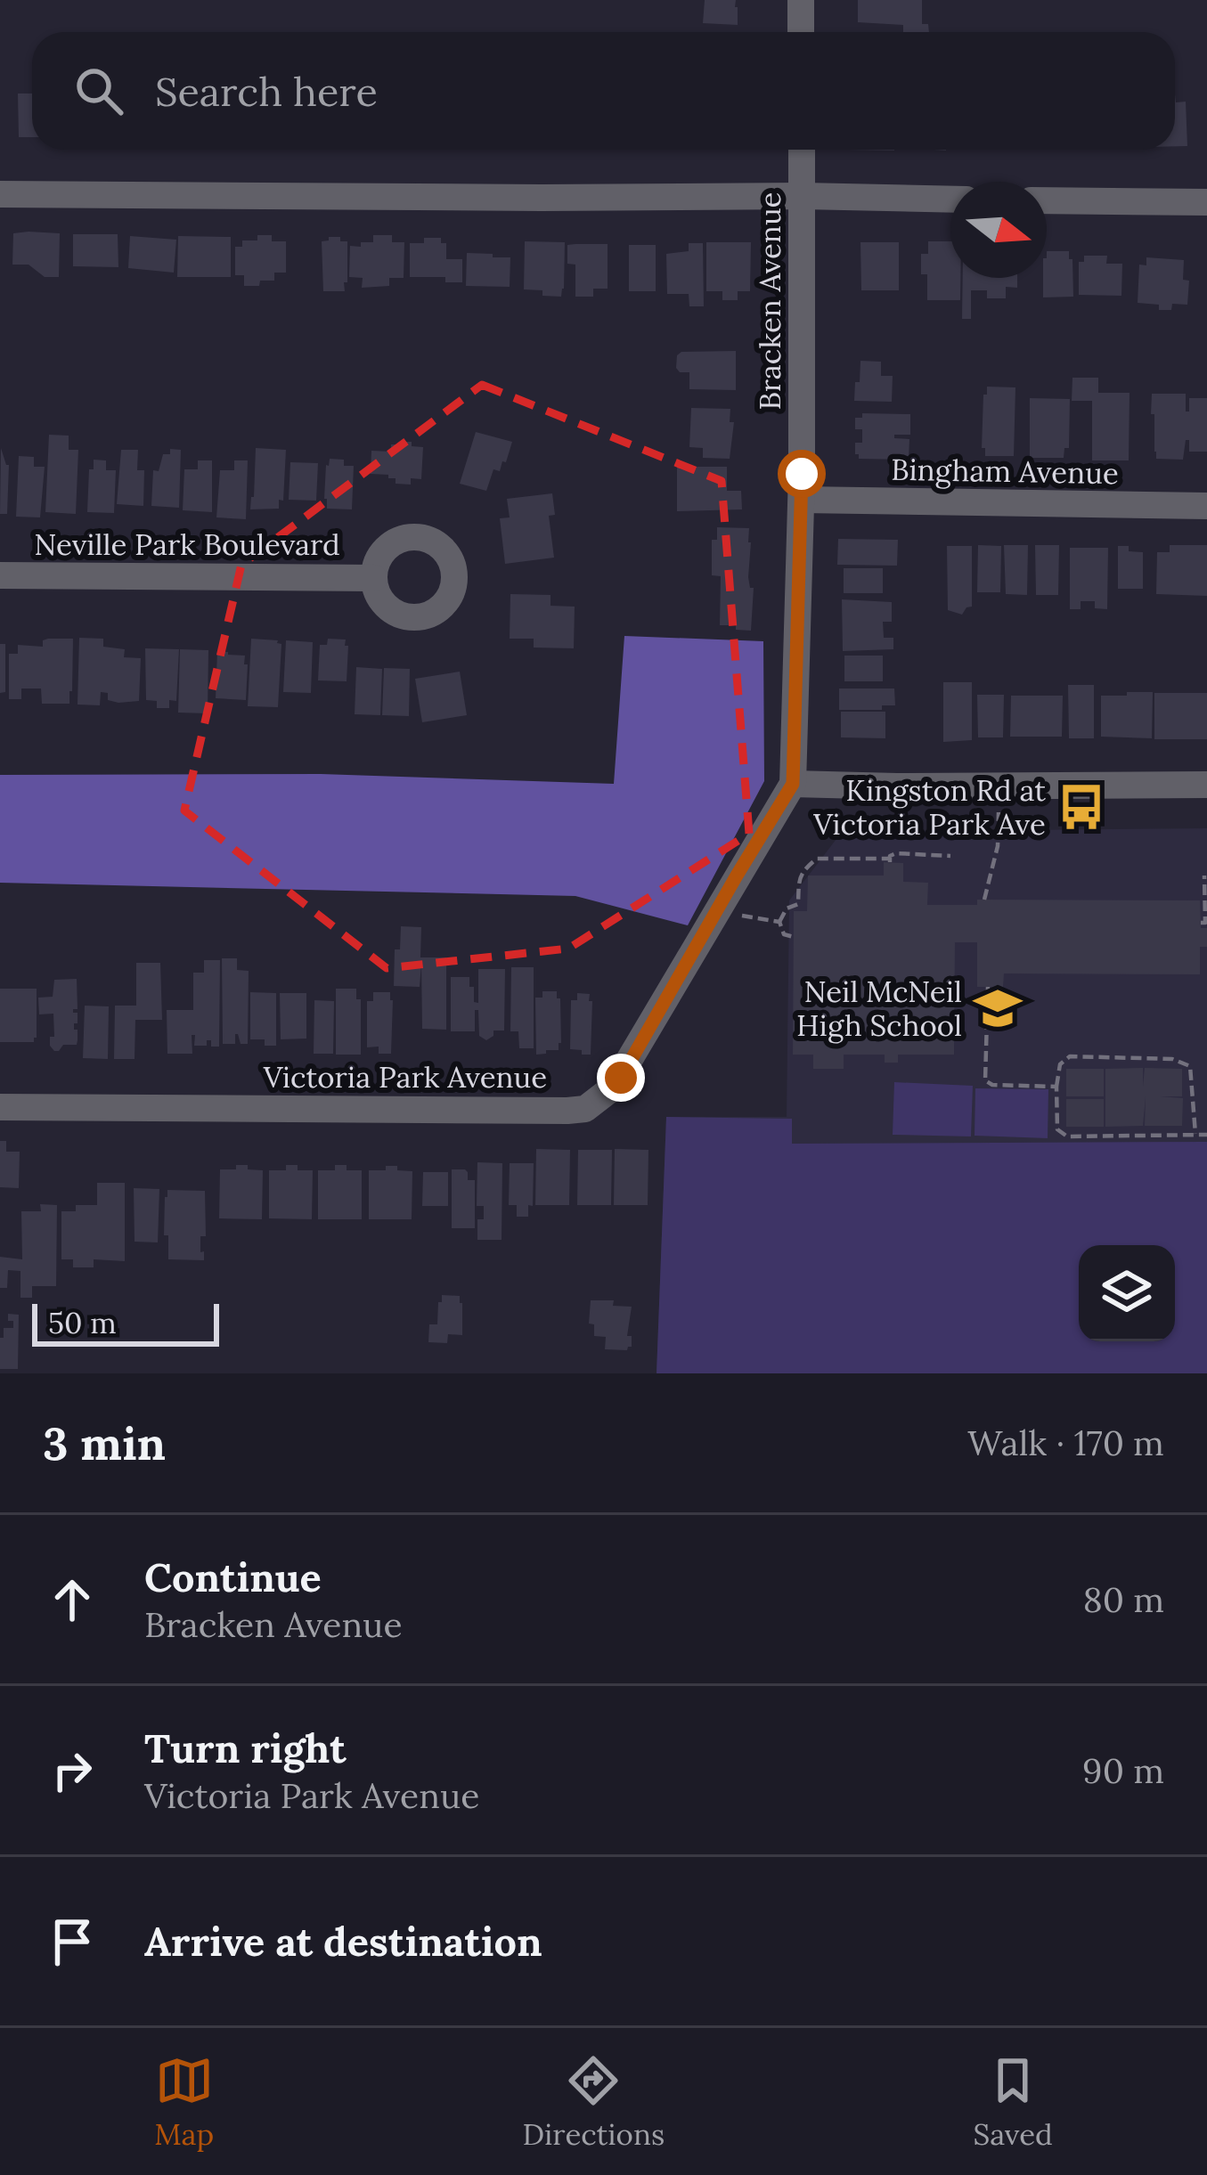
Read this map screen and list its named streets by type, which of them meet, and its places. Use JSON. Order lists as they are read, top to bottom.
{
  "streets": {
    "street": [
      "Bracken Avenue",
      "Bingham Avenue",
      "Neville Park Boulevard",
      "Victoria Park Avenue"
    ]
  },
  "crossings": [
    ["Bracken Avenue", "Bingham Avenue"],
    ["Bracken Avenue", "Victoria Park Avenue"]
  ],
  "places": {
    "bus stop": ["Kingston Rd at Victoria Park Ave"],
    "school or university": ["Neil McNeil High School"]
  },
  "scale_bar": "50 m",
  "north": "right",
  "page": {
    "search": "Search here",
    "scale": "50 m",
    "heading": ["3 min", "Walk · 170 m"],
    "list": [
      ["Continue", "Bracken Avenue", "80 m"],
      ["Turn right", "Victoria Park Avenue", "90 m"],
      "Arrive at destination"
    ],
    "nav": ["Map", "Directions", "Saved"]
  }
}
